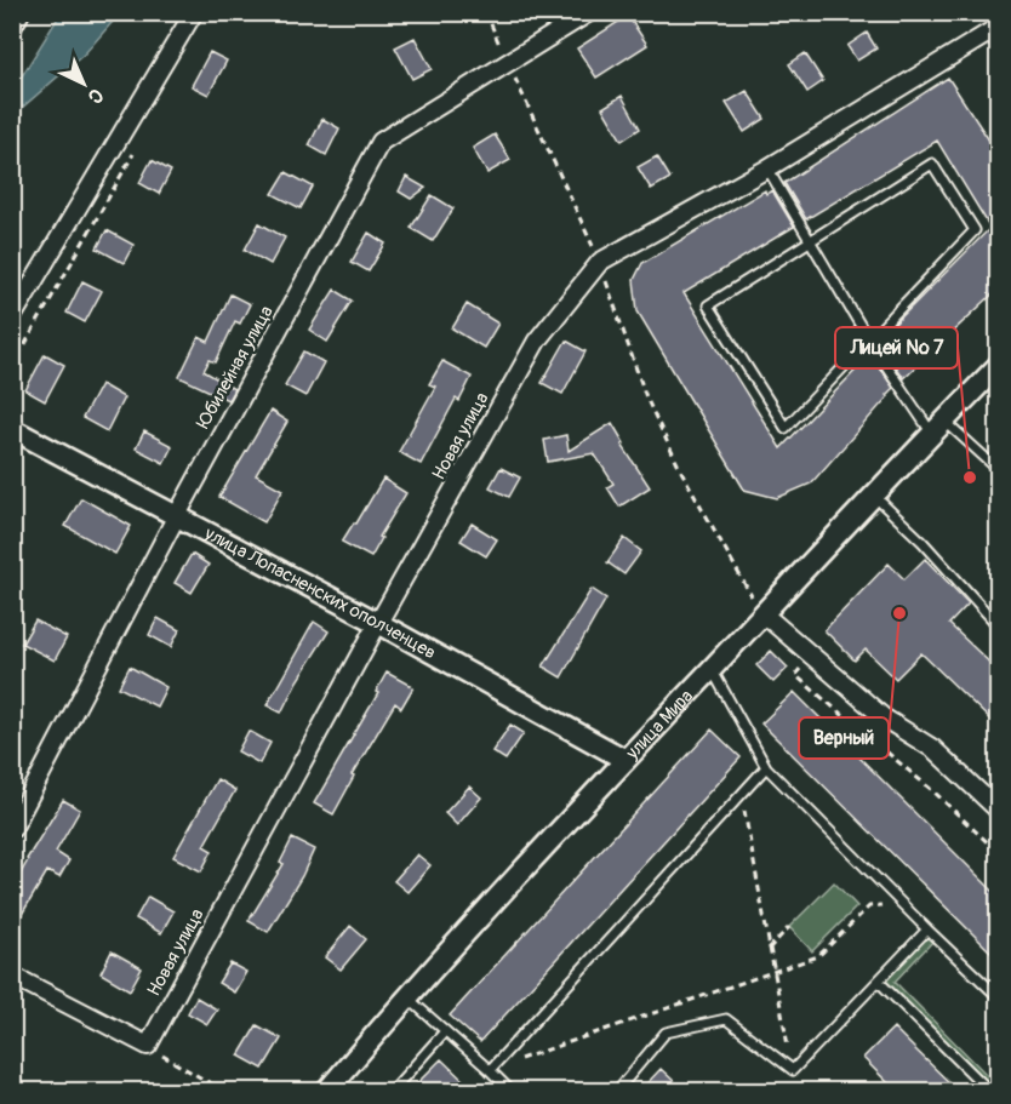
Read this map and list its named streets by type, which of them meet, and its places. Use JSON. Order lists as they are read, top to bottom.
{
  "streets": {
    "street": [
      "Юбилейная улица",
      "Новая улица",
      "улица Лопасненских ополченцев",
      "улица Мира"
    ]
  },
  "crossings": [
    ["Юбилейная улица", "улица Лопасненских ополченцев"],
    ["Новая улица", "улица Лопасненских ополченцев"],
    ["улица Лопасненских ополченцев", "улица Мира"]
  ],
  "places": ["Лицей № 7", "Верный"],
  "north": "bottom right"
}
